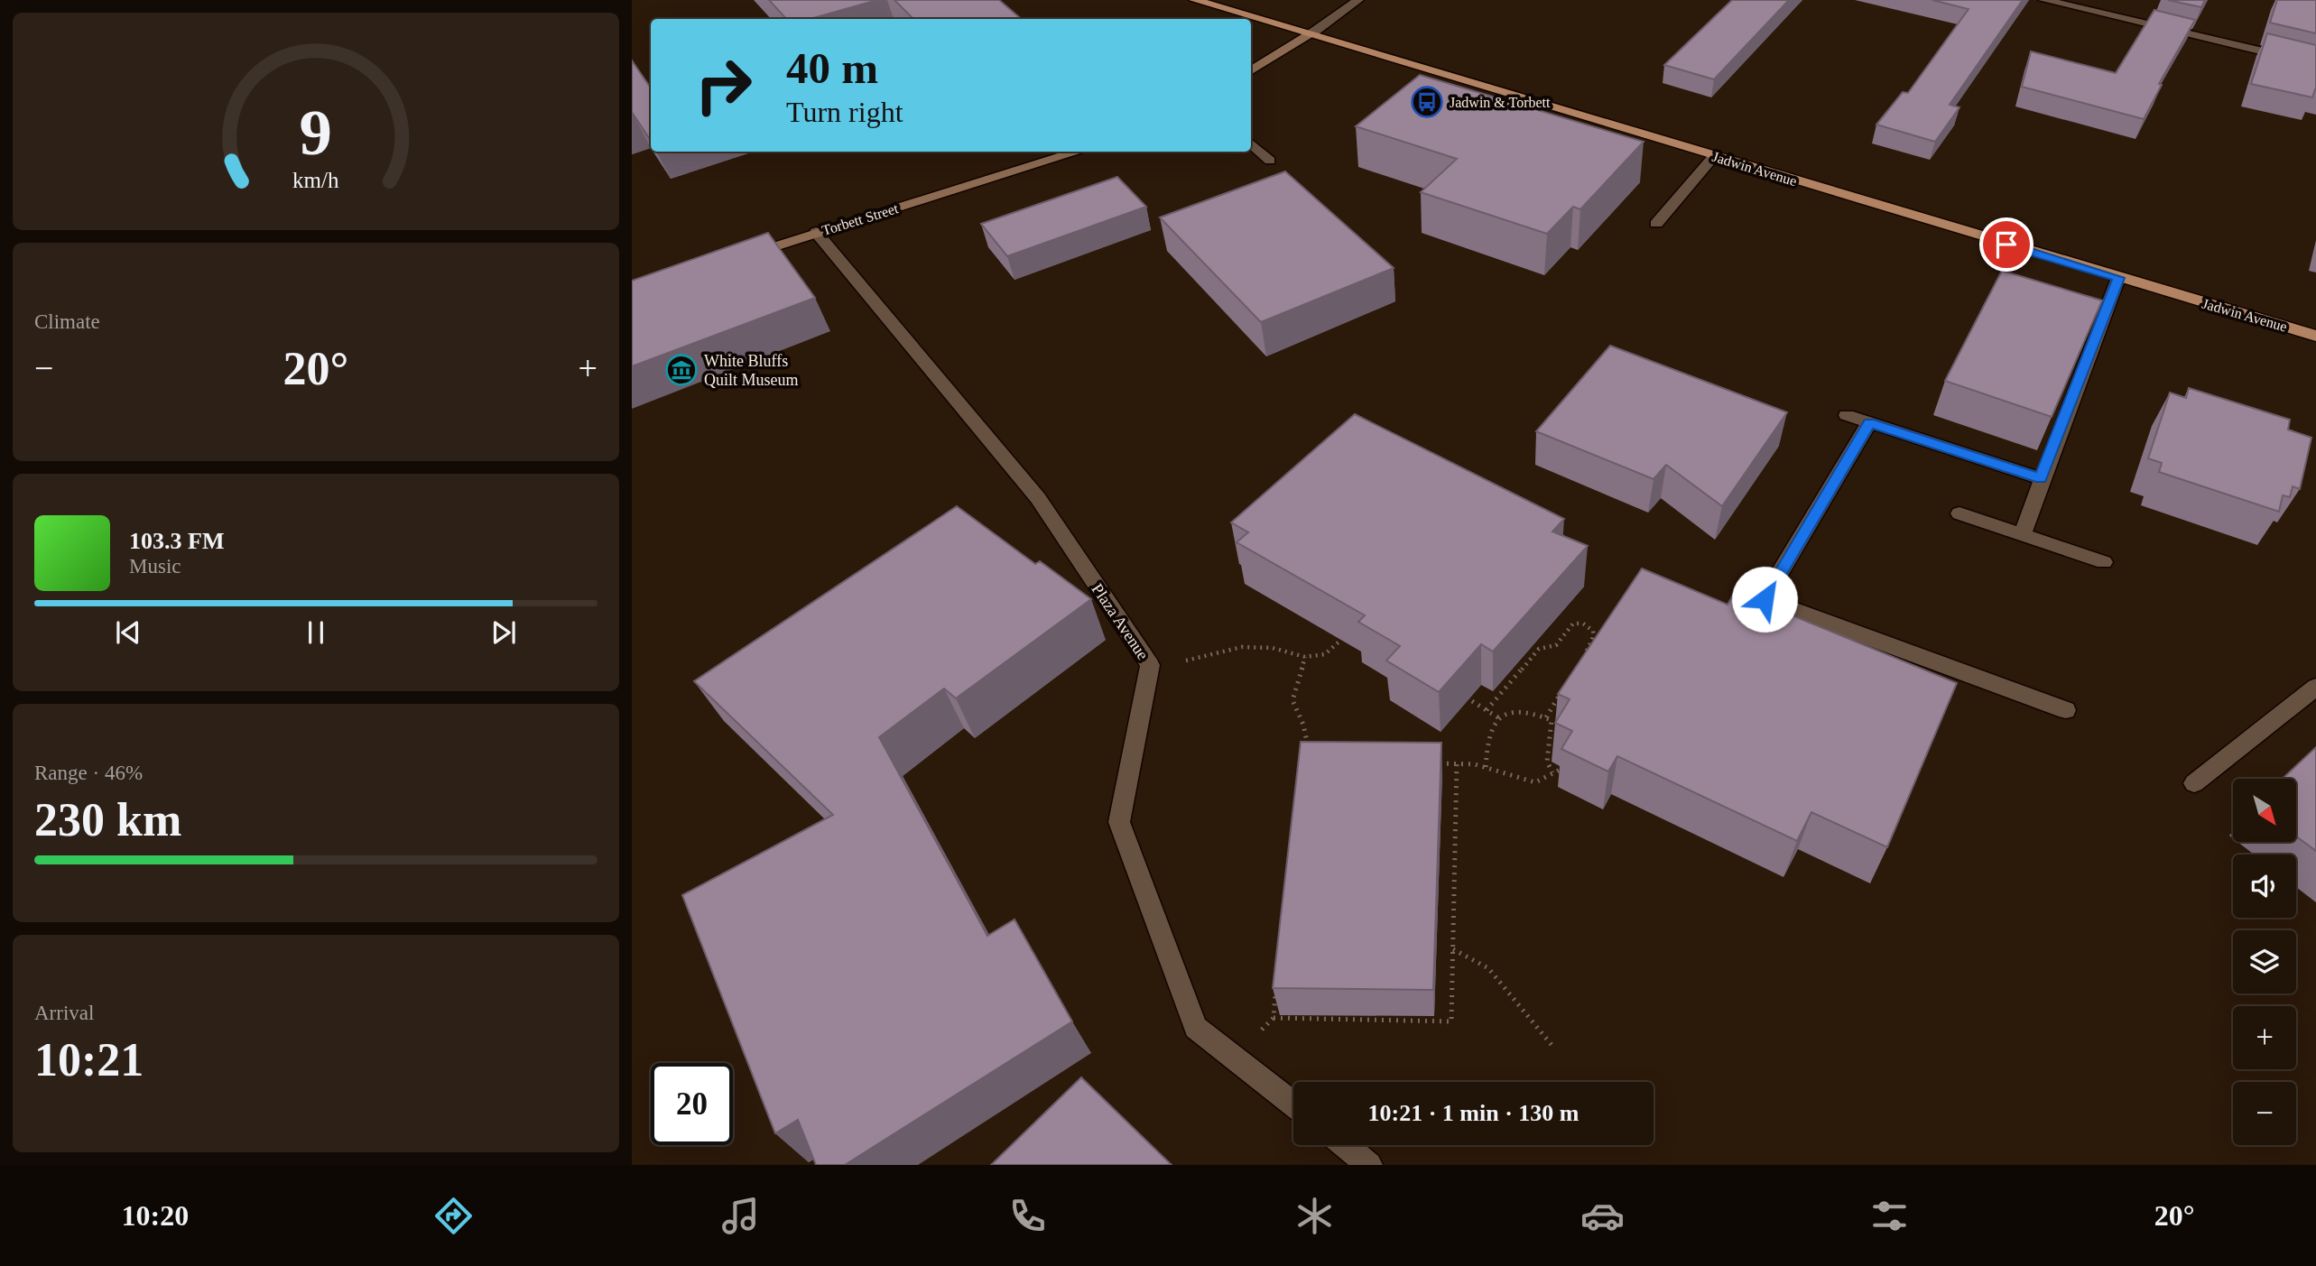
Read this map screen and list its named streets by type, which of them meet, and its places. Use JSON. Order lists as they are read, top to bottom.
{
  "streets": {
    "main road": ["Jadwin Avenue"],
    "street": ["Torbett Street", "Plaza Avenue"]
  },
  "crossings": [
    ["Torbett Street", "Plaza Avenue"]
  ],
  "places": {
    "bus stop": ["Jadwin & Torbett"],
    "museum": ["White Bluffs Quilt Museum"]
  },
  "north": "bottom right",
  "page": {
    "turn": ["40 m", "Turn right"],
    "tile": [
      "Climate",
      ["Range · 46%", "230 km"],
      ["Arrival", "10:21"]
    ],
    "heat": ["−", "20°", "+"],
    "song": ["103.3 FM", "Music"],
    "map_buttons": ["+", "−"],
    "limit": "20",
    "trip": "10:21 · 1 min · 130 m",
    "tabs": ["10:20", "20°"],
    "gauge": ["9", "km/h"]
  }
}
